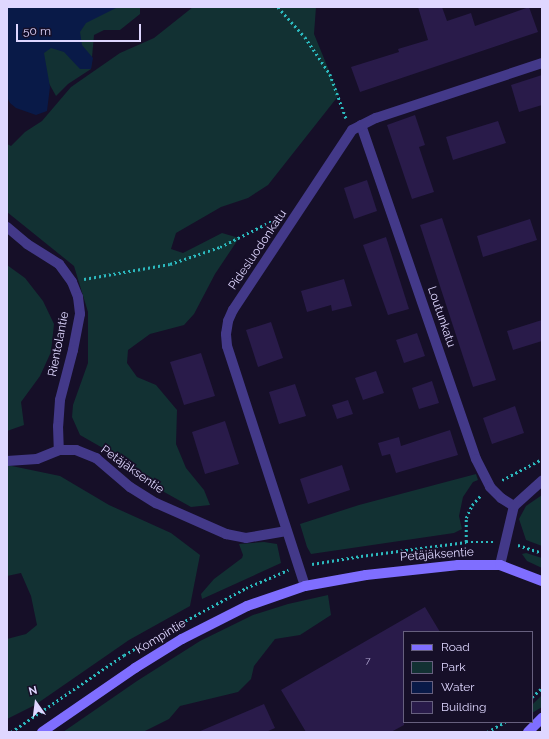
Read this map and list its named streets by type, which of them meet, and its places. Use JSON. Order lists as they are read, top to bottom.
{
  "streets": {
    "street": [
      "Pidesluodonkatu",
      "Loutunkatu",
      "Rientolantie",
      "Petäjäksentie",
      "Kompintie"
    ]
  },
  "crossings": [
    ["Pidesluodonkatu", "Loutunkatu"],
    ["Pidesluodonkatu", "Petäjäksentie"],
    ["Pidesluodonkatu", "Kompintie"],
    ["Rientolantie", "Petäjäksentie"],
    ["Petäjäksentie", "Kompintie"]
  ],
  "house_numbers": ["7"],
  "legend": [
    "Road",
    "Park",
    "Water",
    "Building"
  ],
  "scale_bar": "50 m",
  "north": "top"
}
